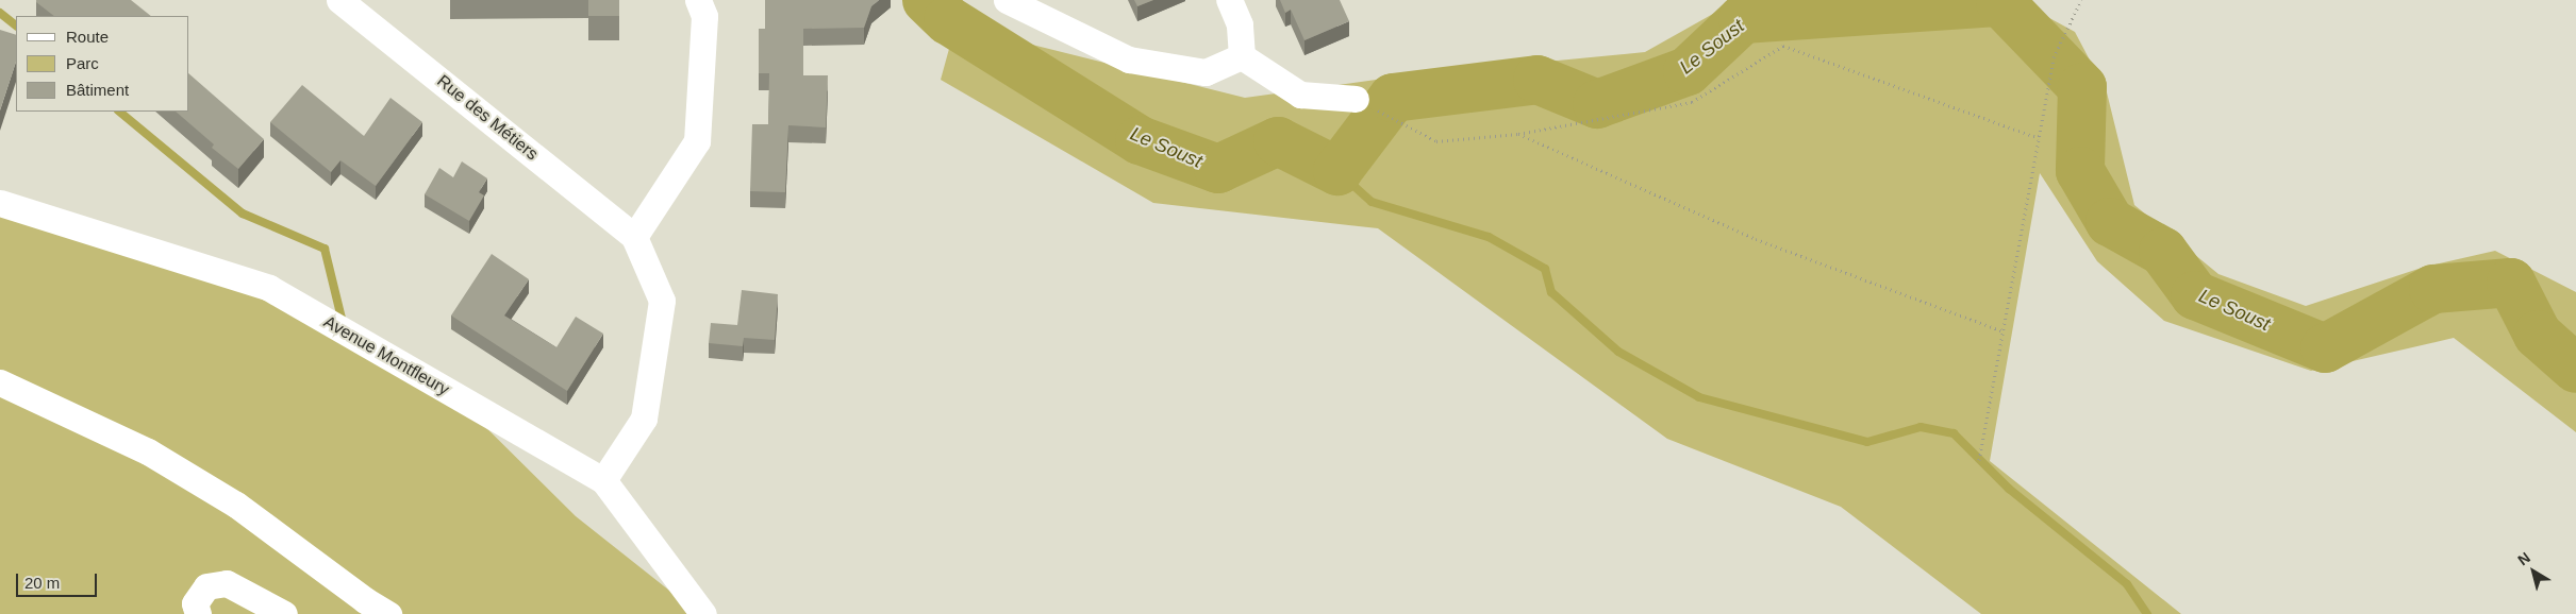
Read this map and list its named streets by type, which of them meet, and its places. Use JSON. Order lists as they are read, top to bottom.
{
  "streets": {
    "street": ["Rue des Métiers", "Avenue Montfleury"]
  },
  "crossings": [
    ["Rue des Métiers", "Avenue Montfleury"]
  ],
  "water": ["Le Soust"],
  "legend": ["Route", "Parc", "Bâtiment"],
  "scale_bar": "20 m",
  "north": "top left"
}
